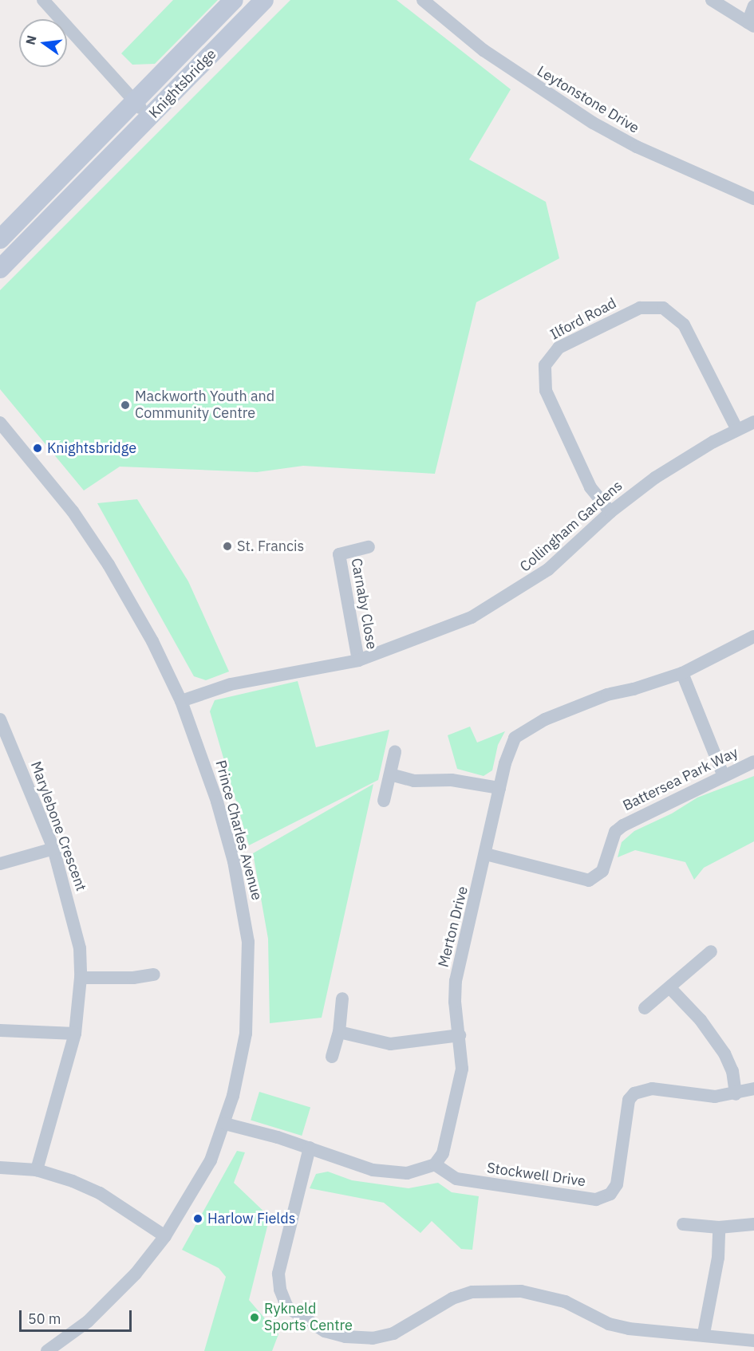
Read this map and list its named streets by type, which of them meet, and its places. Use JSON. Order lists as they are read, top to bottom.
{
  "streets": {
    "street": [
      "Knightsbridge",
      "Leytonstone Drive",
      "Ilford Road",
      "Collingham Gardens",
      "Carnaby Close",
      "Battersea Park Way",
      "Marylebone Crescent",
      "Prince Charles Avenue",
      "Merton Drive",
      "Stockwell Drive"
    ]
  },
  "crossings": [
    ["Ilford Road", "Collingham Gardens"],
    ["Collingham Gardens", "Carnaby Close"],
    ["Collingham Gardens", "Prince Charles Avenue"],
    ["Battersea Park Way", "Merton Drive"],
    ["Merton Drive", "Stockwell Drive"]
  ],
  "places": [
    "Mackworth Youth and Community Centre",
    "Knightsbridge",
    "St. Francis",
    "Harlow Fields",
    "Rykneld Sports Centre"
  ],
  "scale_bar": "50 m",
  "north": "left"
}
